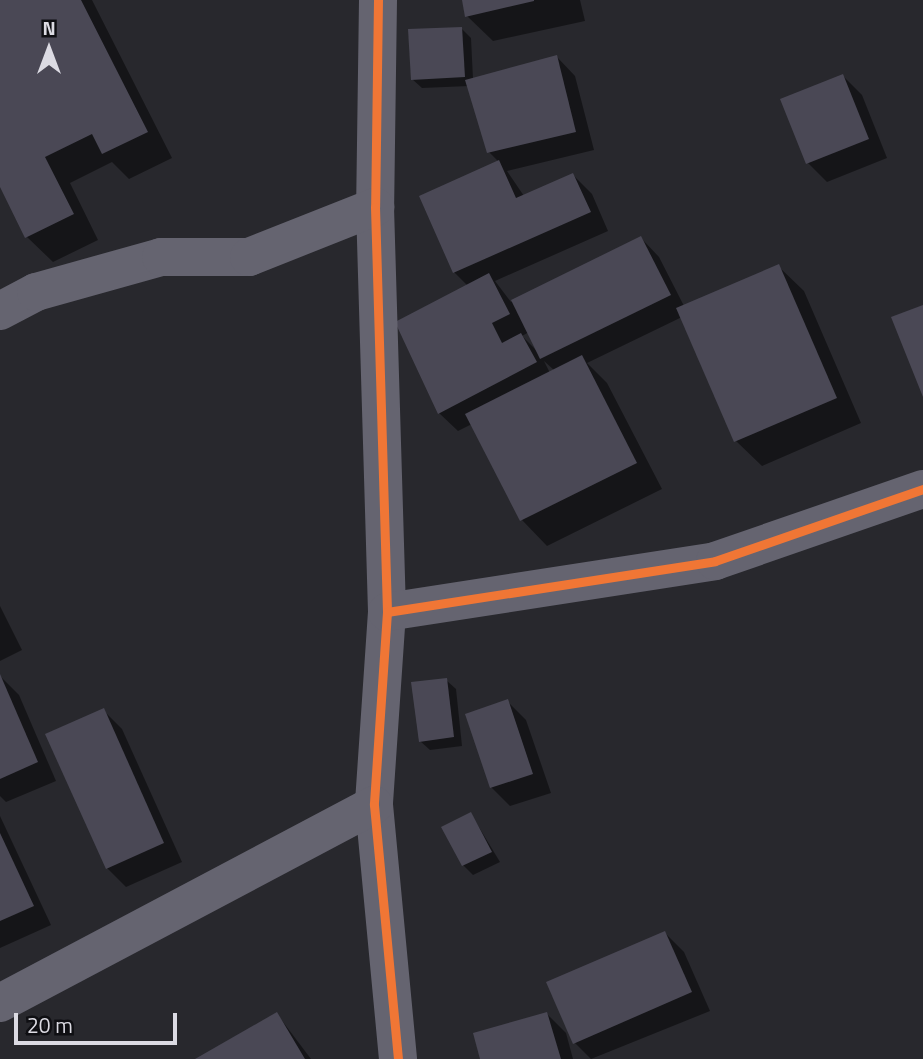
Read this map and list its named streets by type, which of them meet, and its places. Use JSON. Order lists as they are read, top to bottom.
{
  "scale_bar": "20 m",
  "north": "top"
}
